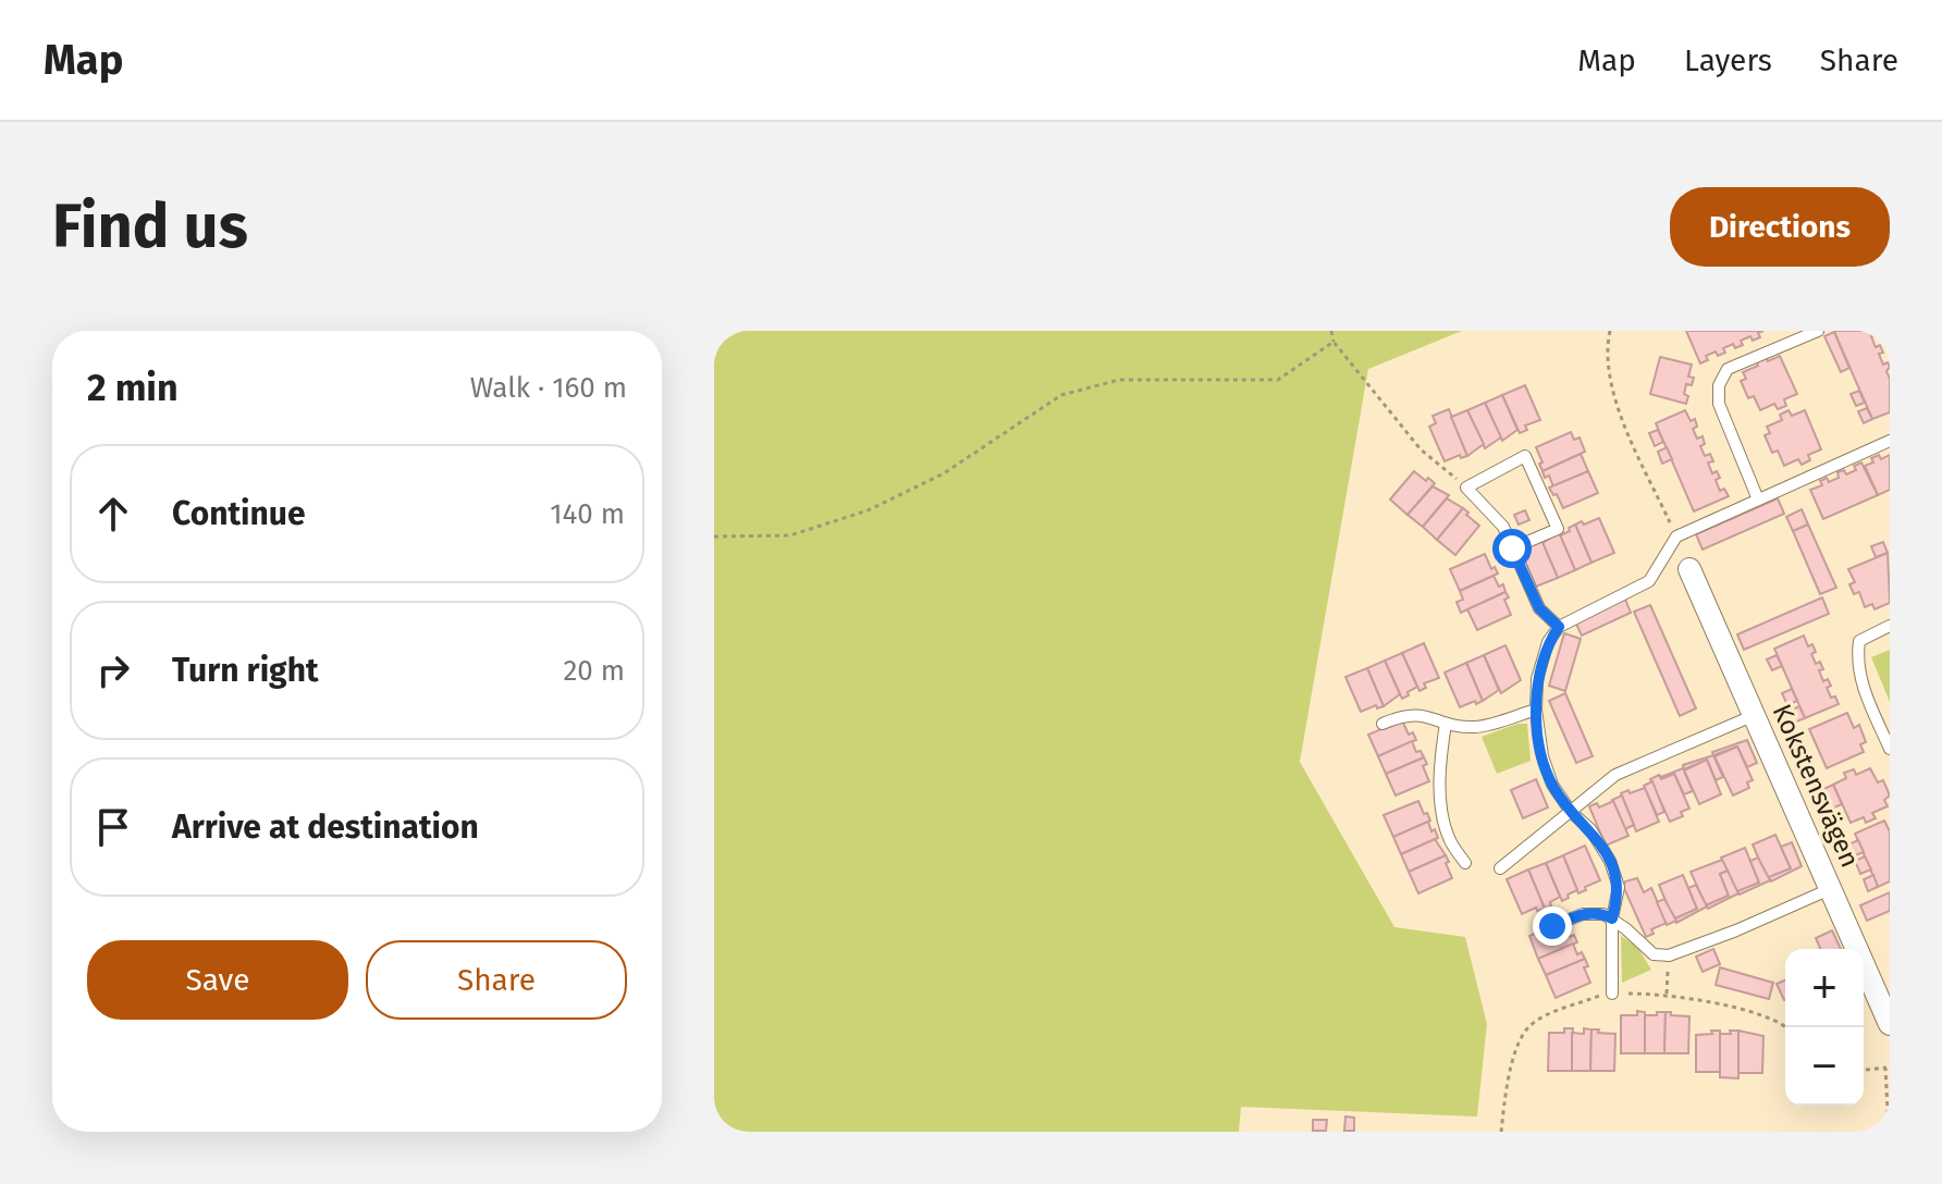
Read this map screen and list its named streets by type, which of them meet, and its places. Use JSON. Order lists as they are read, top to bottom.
{
  "streets": {
    "street": ["Kokstensvägen"]
  },
  "page": {
    "header": "Map",
    "nav": ["Map", "Layers", "Share"],
    "buttons": [
      "Directions",
      ["Save", "Share"]
    ],
    "title": "Find us",
    "heading": ["2 min", "Walk · 160 m"],
    "list": [
      ["Continue", "140 m"],
      ["Turn right", "20 m"],
      "Arrive at destination"
    ],
    "map_buttons": ["+", "−"]
  }
}
